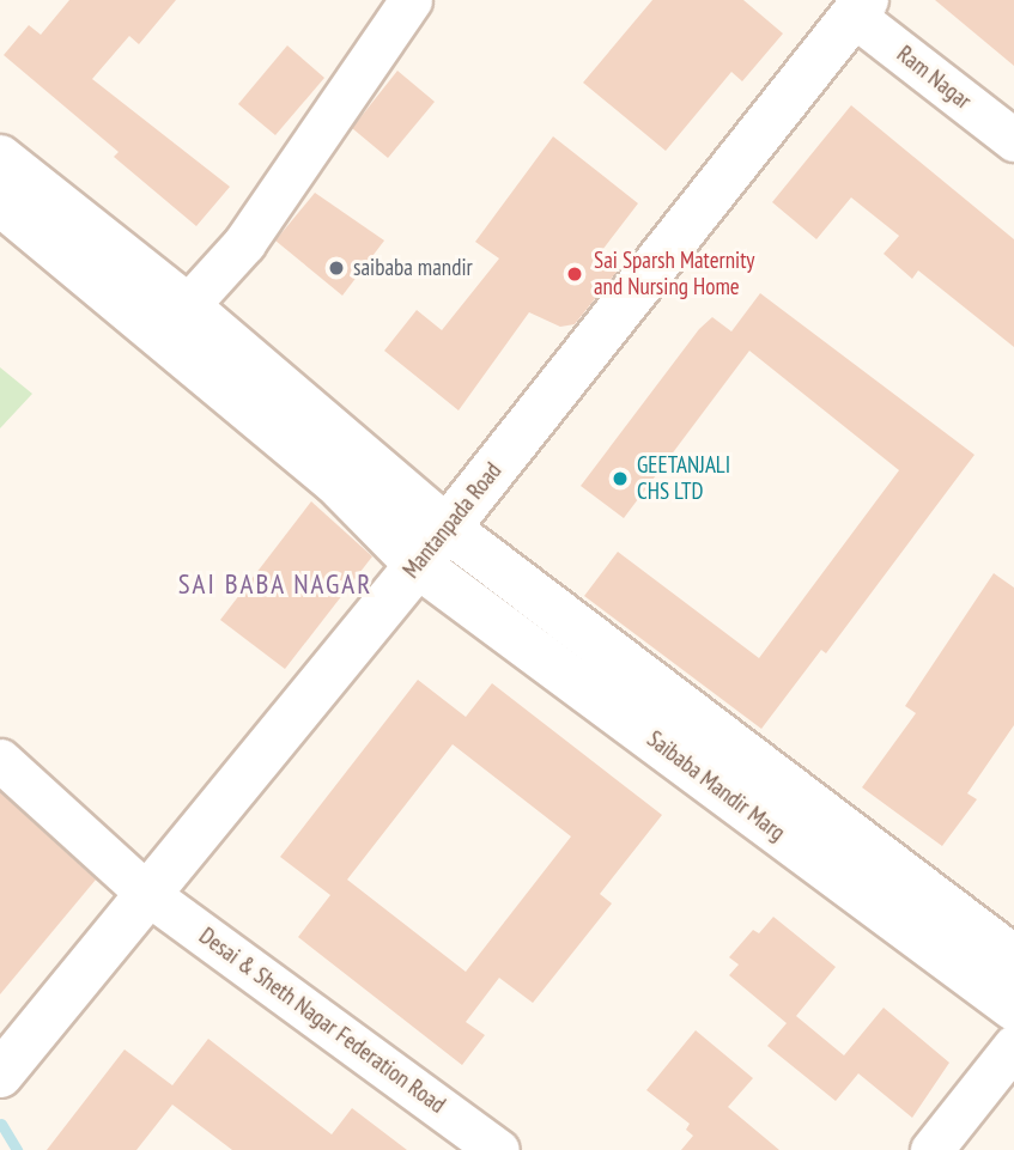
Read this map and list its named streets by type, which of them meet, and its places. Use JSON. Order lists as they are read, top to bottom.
{
  "streets": {
    "street": [
      "Ram Nagar",
      "Mantanpada Road",
      "Saibaba Mandir Marg",
      "Desai & Sheth Nagar Federation Road"
    ]
  },
  "crossings": [
    ["Ram Nagar", "Mantanpada Road"],
    ["Mantanpada Road", "Saibaba Mandir Marg"],
    ["Mantanpada Road", "Desai & Sheth Nagar Federation Road"]
  ],
  "districts": ["SAI BABA NAGAR"],
  "places": ["saibaba mandir", "Sai Sparsh Maternity and Nursing Home", "GEETANJALI CHS LTD"]
}
